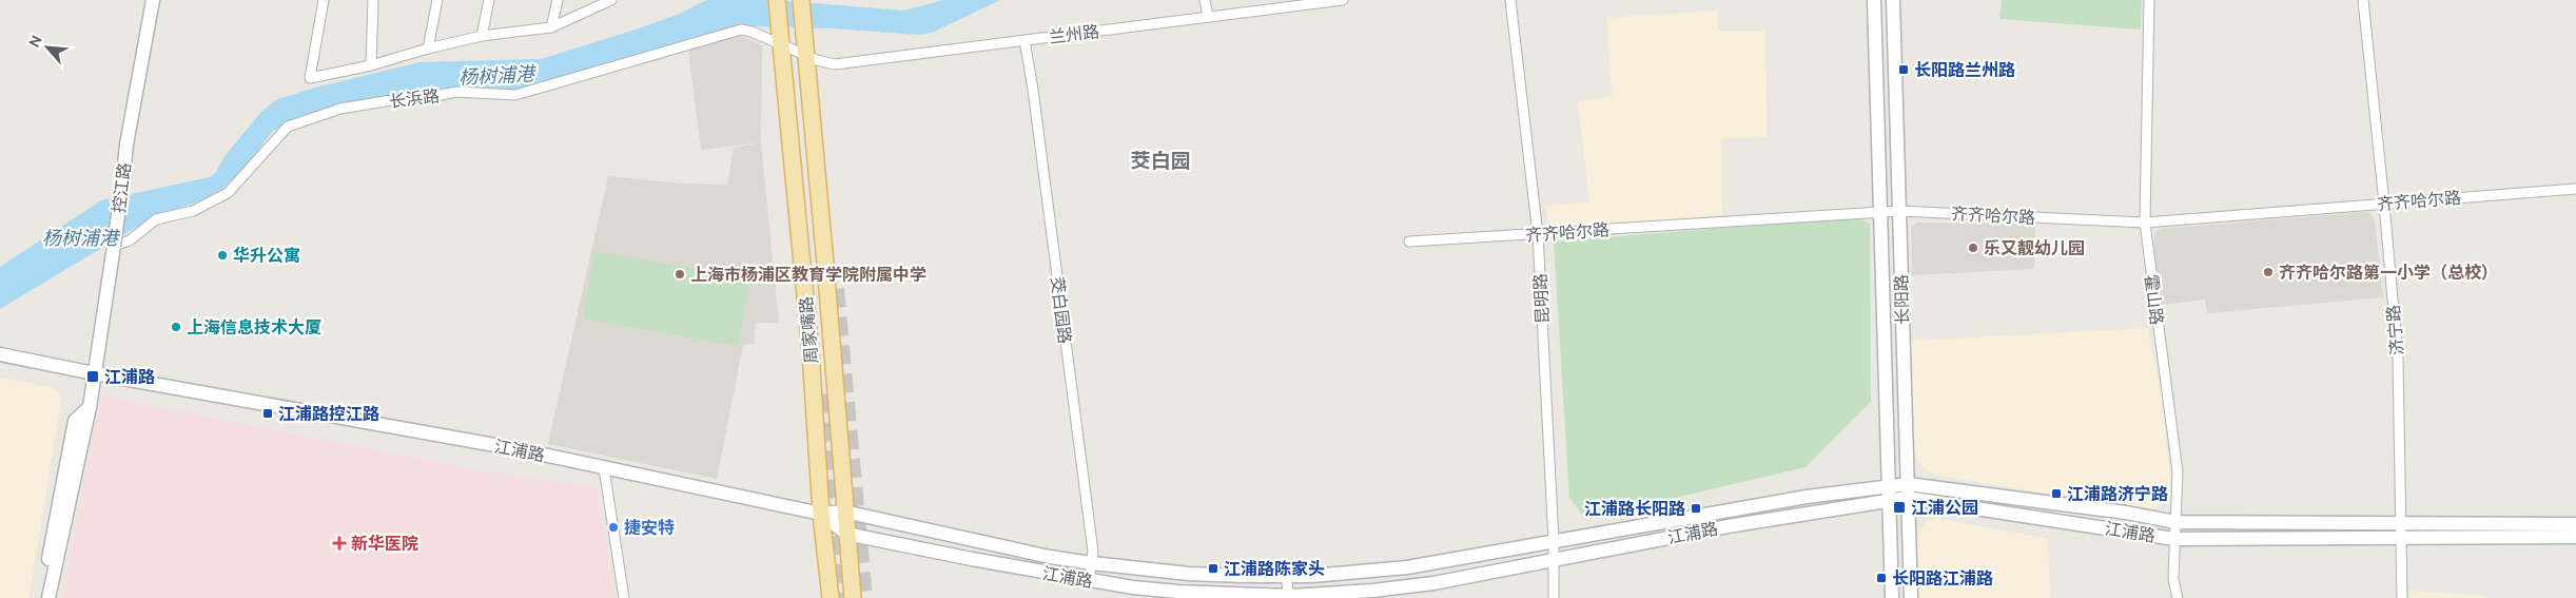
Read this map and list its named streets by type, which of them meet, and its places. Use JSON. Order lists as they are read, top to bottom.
{
  "streets": {
    "main road": [
      "控江路",
      "长阳路",
      "周家嘴路",
      "江浦路"
    ],
    "street": [
      "兰州路",
      "长浜路",
      "齐齐哈尔路",
      "昆明路",
      "霍山路",
      "茭白园路",
      "济宁路"
    ]
  },
  "crossings": [
    ["兰州路", "长浜路"],
    ["兰州路", "茭白园路"],
    ["兰州路", "周家嘴路"],
    ["长浜路", "控江路"],
    ["长浜路", "周家嘴路"],
    ["控江路", "江浦路"],
    ["齐齐哈尔路", "昆明路"],
    ["齐齐哈尔路", "长阳路"],
    ["齐齐哈尔路", "霍山路"],
    ["齐齐哈尔路", "济宁路"],
    ["昆明路", "江浦路"],
    ["长阳路", "江浦路"],
    ["霍山路", "江浦路"],
    ["茭白园路", "江浦路"],
    ["周家嘴路", "江浦路"],
    ["济宁路", "江浦路"]
  ],
  "districts": ["茭白园"],
  "water": ["杨树浦港"],
  "places": {
    "transit": [
      "长阳路兰州路",
      "江浦路",
      "江浦路控江路",
      "江浦路济宁路",
      "江浦公园",
      "江浦路长阳路",
      "江浦路陈家头",
      "长阳路江浦路"
    ],
    "other": [
      "乐又靓幼儿园",
      "华升公寓",
      "齐齐哈尔路第一小学（总校）",
      "上海市杨浦区教育学院附属中学",
      "上海信息技术大厦",
      "捷安特"
    ],
    "health": ["新华医院"]
  },
  "north": "top left"
}
